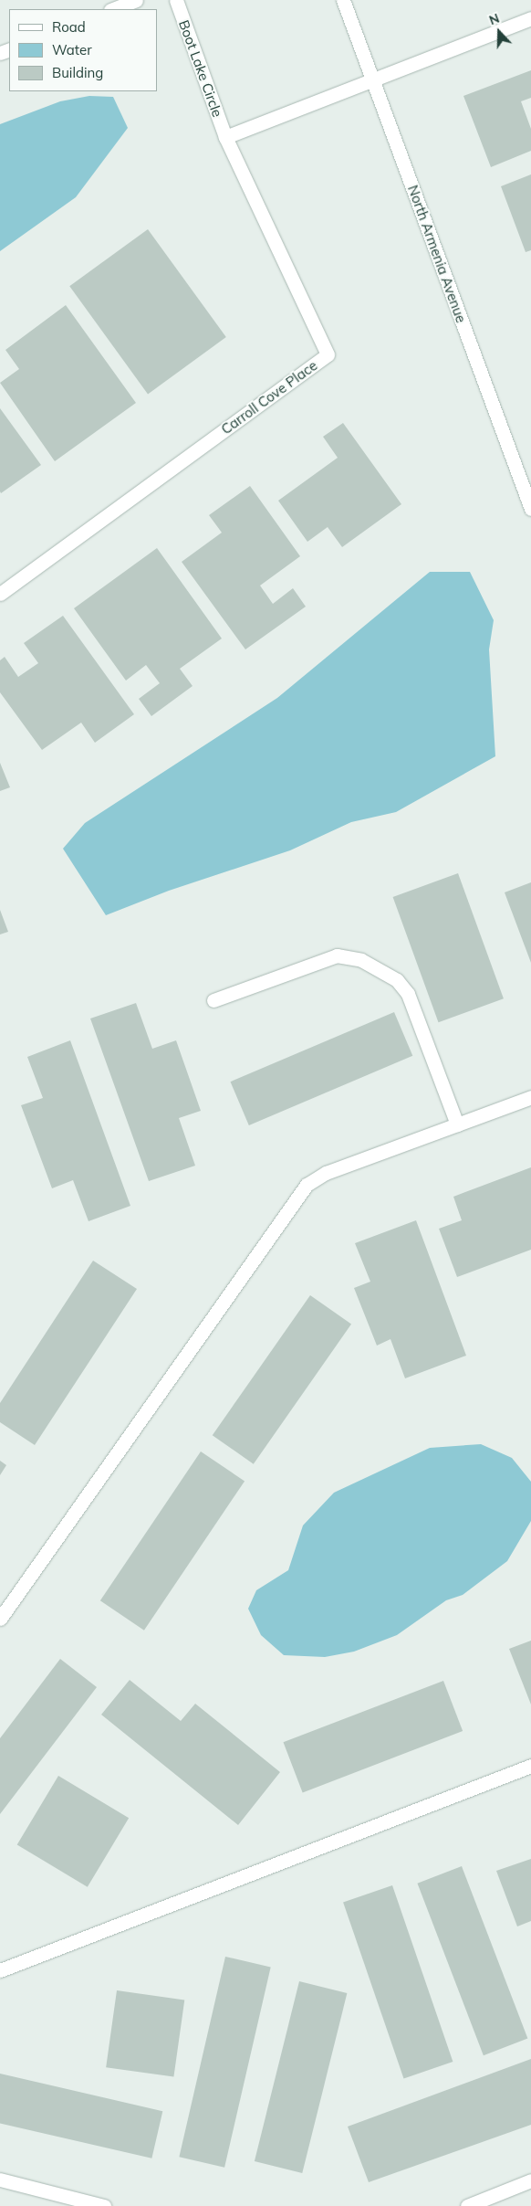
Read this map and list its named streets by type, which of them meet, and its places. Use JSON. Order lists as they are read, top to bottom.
{
  "streets": {
    "street": ["Boot Lake Circle", "North Armenia Avenue", "Carroll Cove Place"]
  },
  "crossings": [
    ["Boot Lake Circle", "Carroll Cove Place"]
  ],
  "legend": ["Road", "Water", "Building"],
  "north": "top"
}
